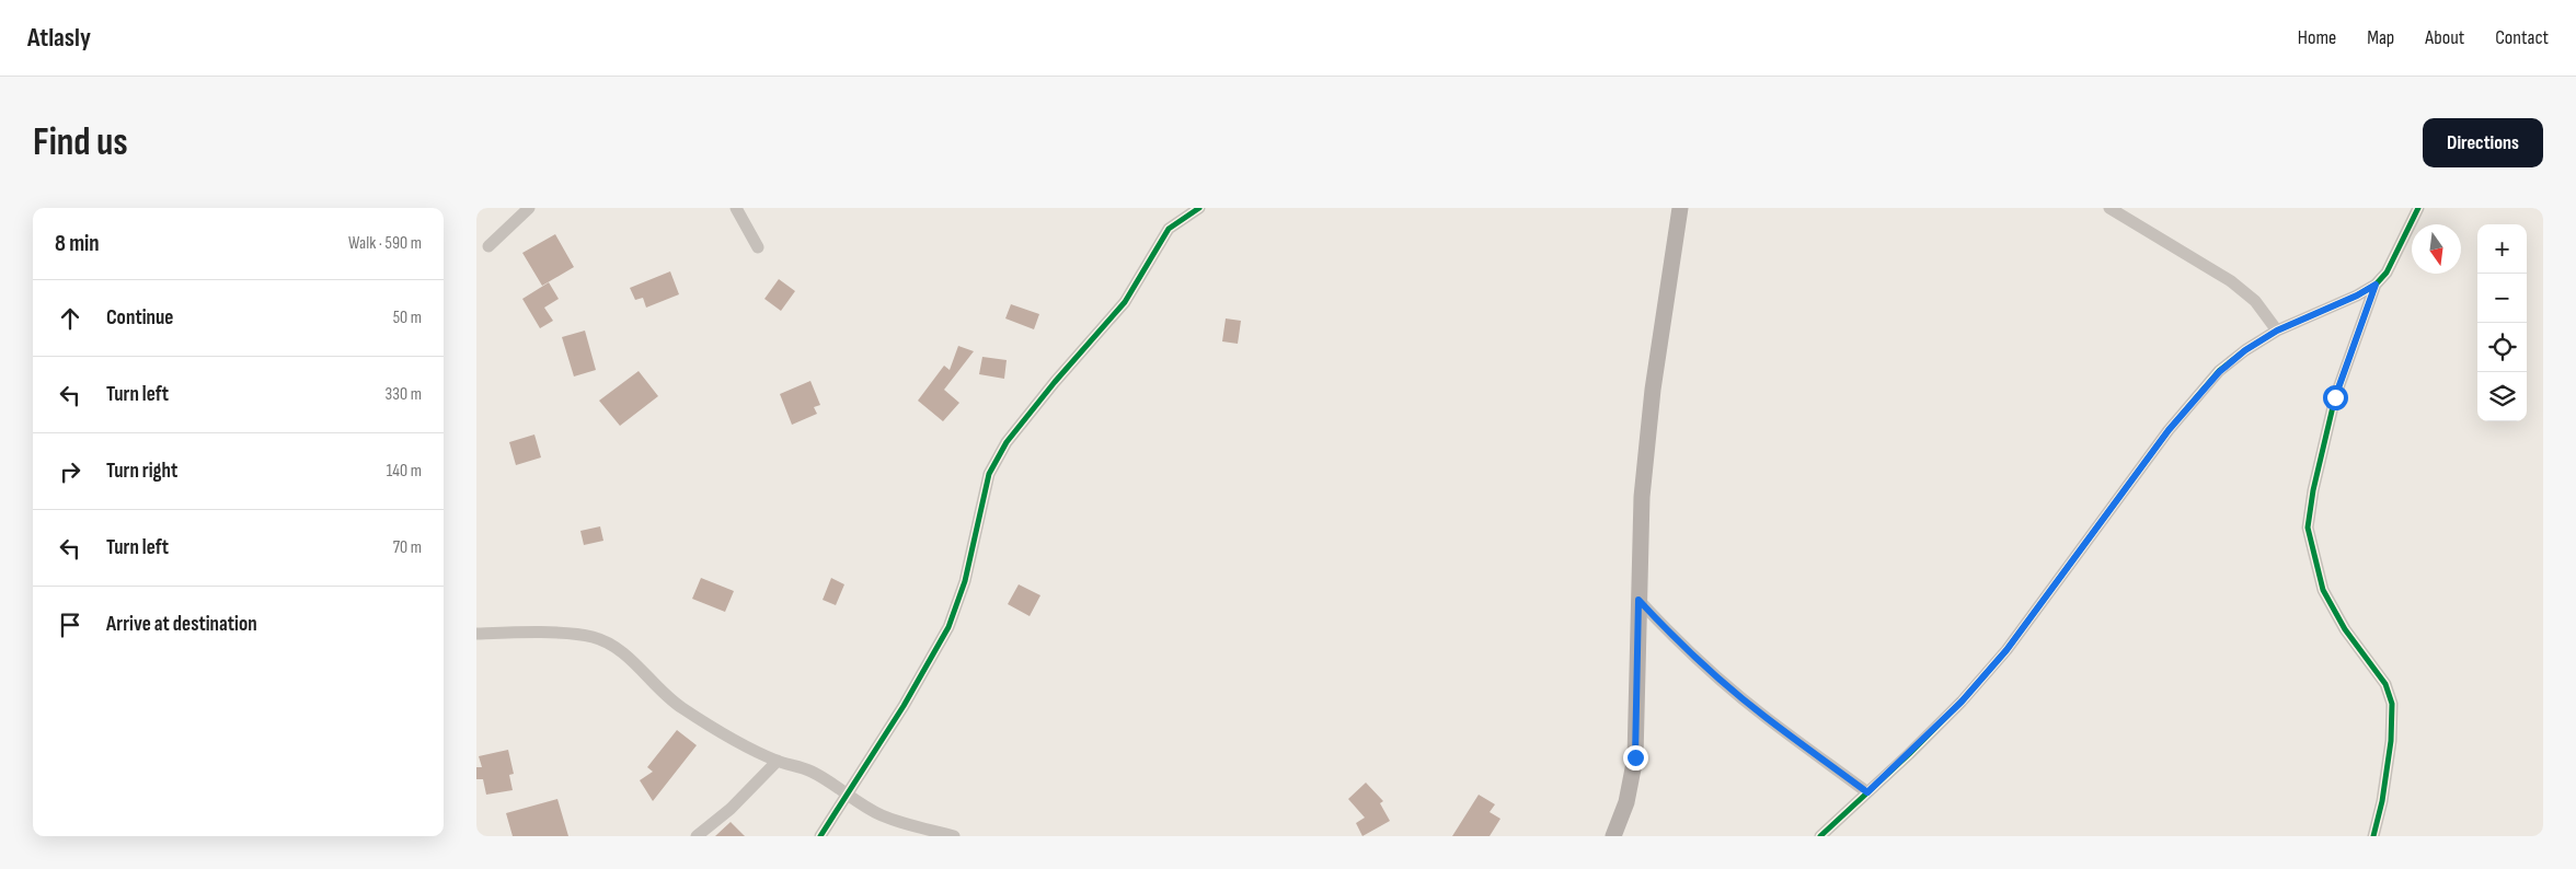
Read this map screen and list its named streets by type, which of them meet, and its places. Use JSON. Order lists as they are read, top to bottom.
{
  "north": "bottom",
  "page": {
    "header": "Atlasly",
    "nav": [
      "Home",
      "Map",
      "About",
      "Contact"
    ],
    "buttons": "Directions",
    "title": "Find us",
    "heading": ["8 min", "Walk · 590 m"],
    "map_buttons": ["+", "−"],
    "list": [
      ["Continue", "50 m"],
      ["Turn left", "330 m"],
      ["Turn right", "140 m"],
      ["Turn left", "70 m"],
      "Arrive at destination"
    ]
  }
}
